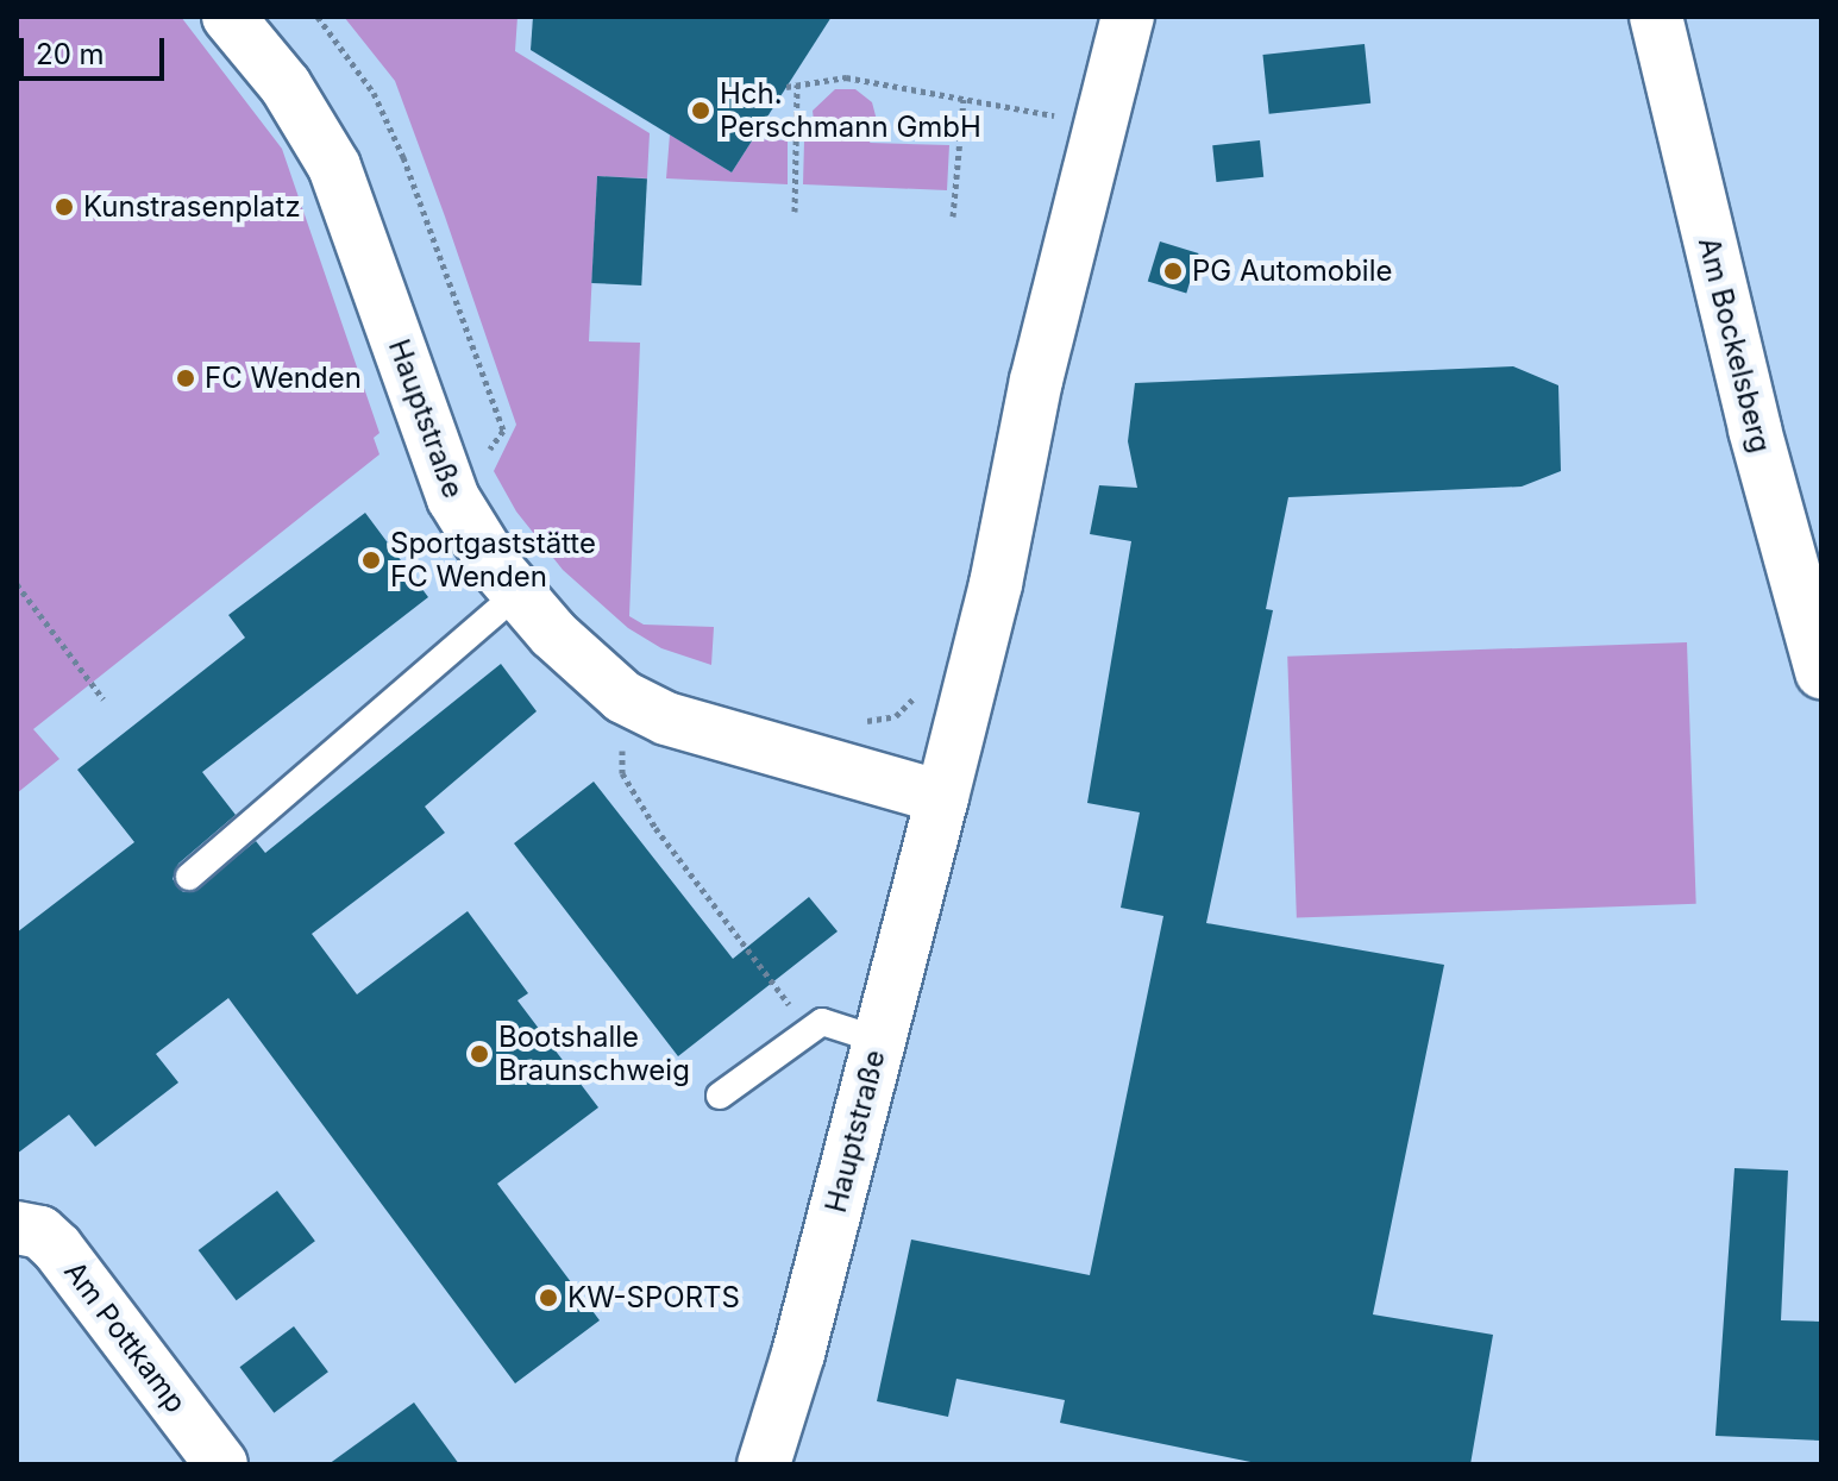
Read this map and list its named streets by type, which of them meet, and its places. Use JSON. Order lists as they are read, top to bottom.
{
  "streets": {
    "street": ["Am Bockelsberg", "Hauptstraße", "Am Pottkamp"]
  },
  "places": [
    "Hch. Perschmann GmbH",
    "Kunstrasenplatz",
    "PG Automobile",
    "FC Wenden",
    "Sportgaststätte FC Wenden",
    "Bootshalle Braunschweig",
    "KW-SPORTS"
  ],
  "scale_bar": "20 m"
}
